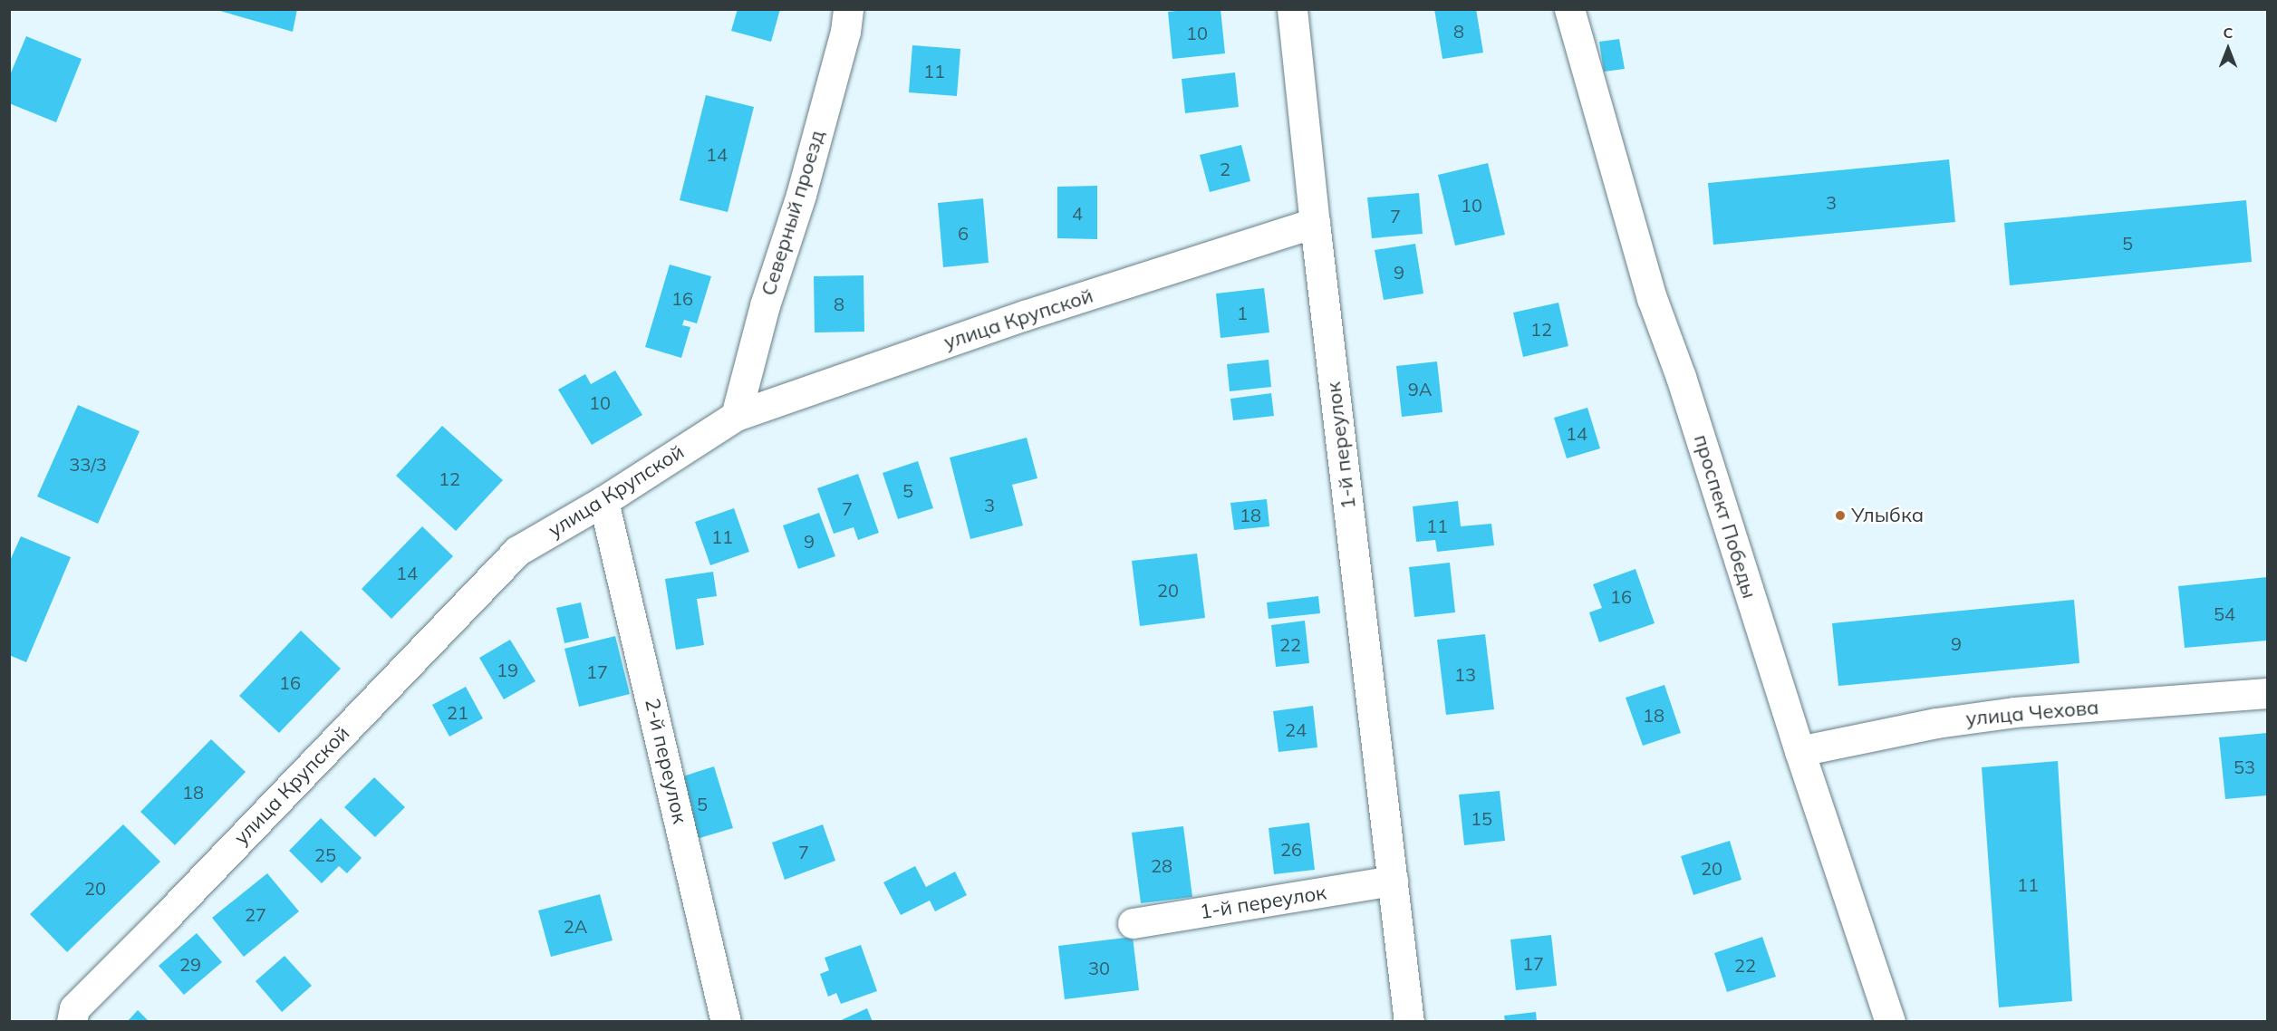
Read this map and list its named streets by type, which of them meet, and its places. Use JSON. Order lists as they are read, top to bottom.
{
  "streets": {
    "street": [
      "Северный проезд",
      "улица Крупской",
      "1-й переулок",
      "проспект Победы",
      "улица Чехова",
      "2-й переулок"
    ]
  },
  "crossings": [
    ["Северный проезд", "улица Крупской"],
    ["улица Крупской", "1-й переулок"],
    ["улица Крупской", "2-й переулок"],
    ["проспект Победы", "улица Чехова"]
  ],
  "places": ["Улыбка"],
  "house_numbers": [
    "8",
    "10",
    "11",
    "14",
    "2",
    "3",
    "10",
    "4",
    "7",
    "6",
    "5",
    "9",
    "16",
    "8",
    "1",
    "12",
    "9А",
    "10",
    "14",
    "33/3",
    "12",
    "5",
    "3",
    "7",
    "18",
    "11",
    "11",
    "9",
    "14",
    "20",
    "16",
    "54",
    "9",
    "22",
    "19",
    "17",
    "13",
    "16",
    "21",
    "18",
    "24",
    "53",
    "18",
    "5",
    "15",
    "26",
    "7",
    "25",
    "28",
    "20",
    "11",
    "20",
    "27",
    "2А",
    "17",
    "29",
    "22",
    "30"
  ],
  "north": "top"
}
